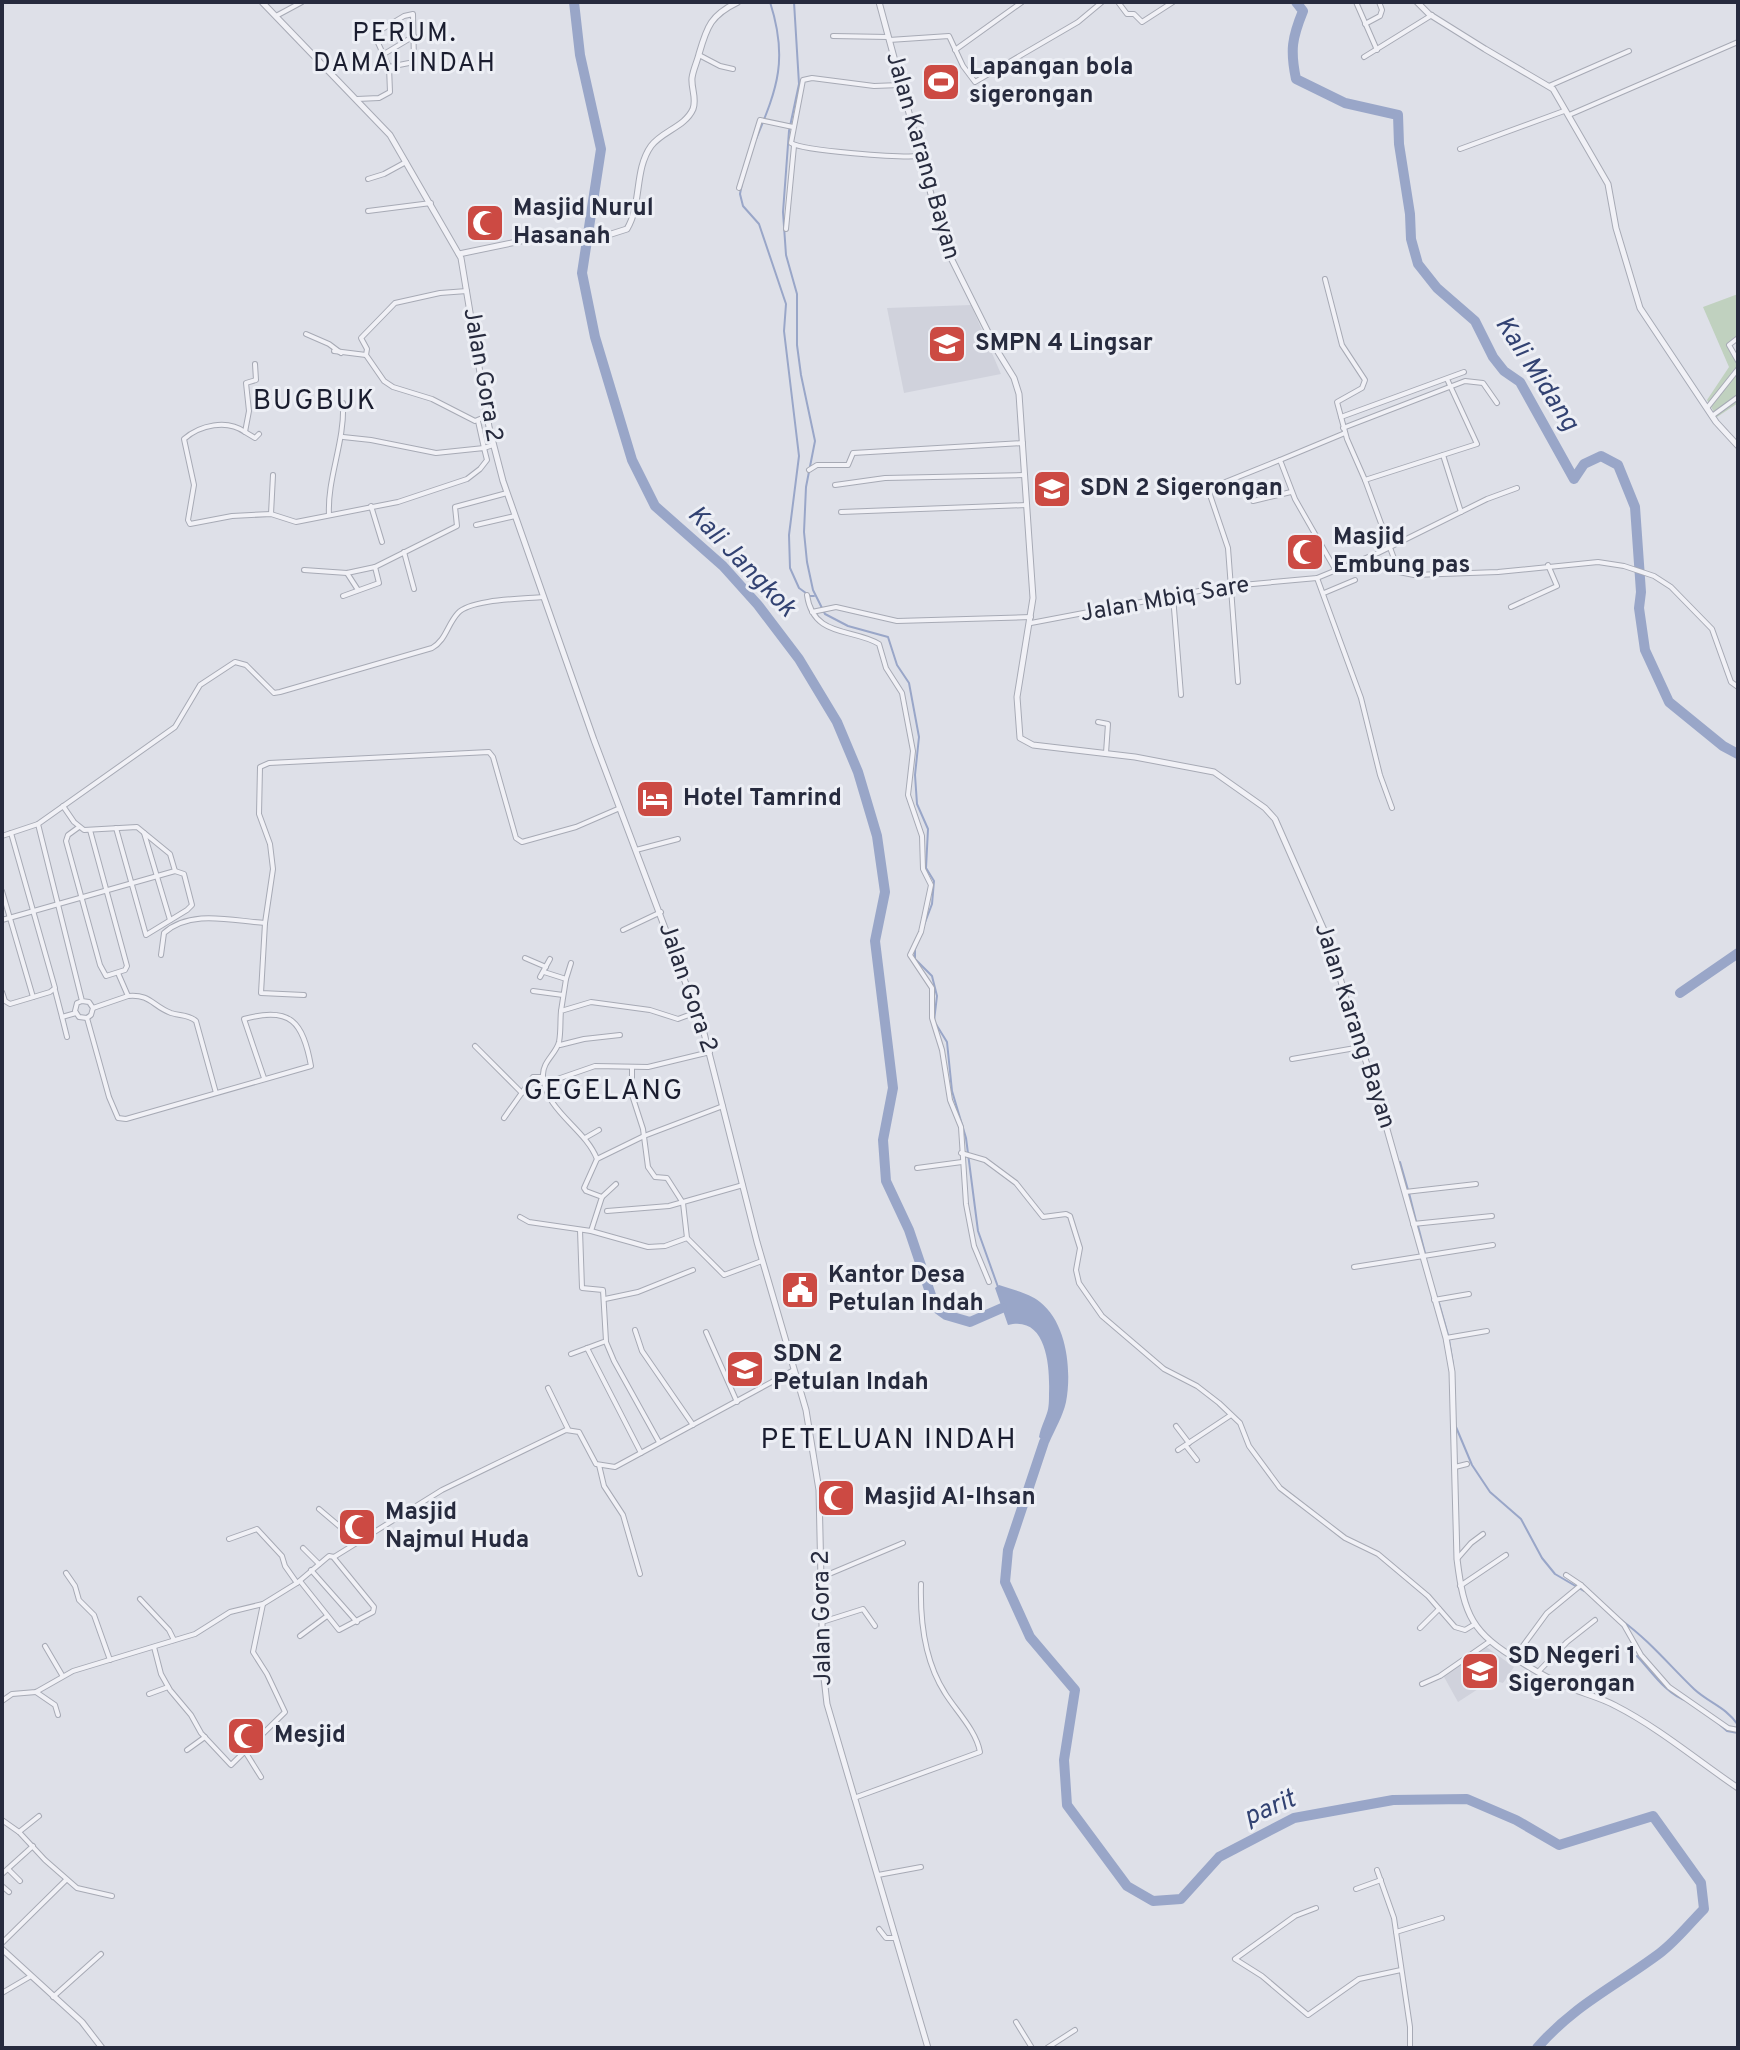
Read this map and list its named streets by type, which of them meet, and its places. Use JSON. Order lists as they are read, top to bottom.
{
  "streets": {
    "street": ["Jalan Karang Bayan", "Jalan Gora 2", "Jalan Mbiq Sare"]
  },
  "crossings": [
    ["Jalan Karang Bayan", "Jalan Mbiq Sare"]
  ],
  "districts": [
    "PERUM. DAMAI INDAH",
    "BUGBUK",
    "GEGELANG",
    "PETELUAN INDAH"
  ],
  "water": ["Kali Midang", "Kali Jangkok", "parit"],
  "places": {
    "sports": ["Lapangan bola sigerongan"],
    "mosque": [
      "Masjid Nurul Hasanah",
      "Masjid Embung pas",
      "Masjid Al-Ihsan",
      "Masjid Najmul Huda",
      "Mesjid"
    ],
    "school or university": [
      "SMPN 4 Lingsar",
      "SDN 2 Sigerongan",
      "SDN 2 Petulan Indah",
      "SD Negeri 1 Sigerongan"
    ],
    "hotel": ["Hotel Tamrind"],
    "public building": ["Kantor Desa Petulan Indah"]
  }
}
